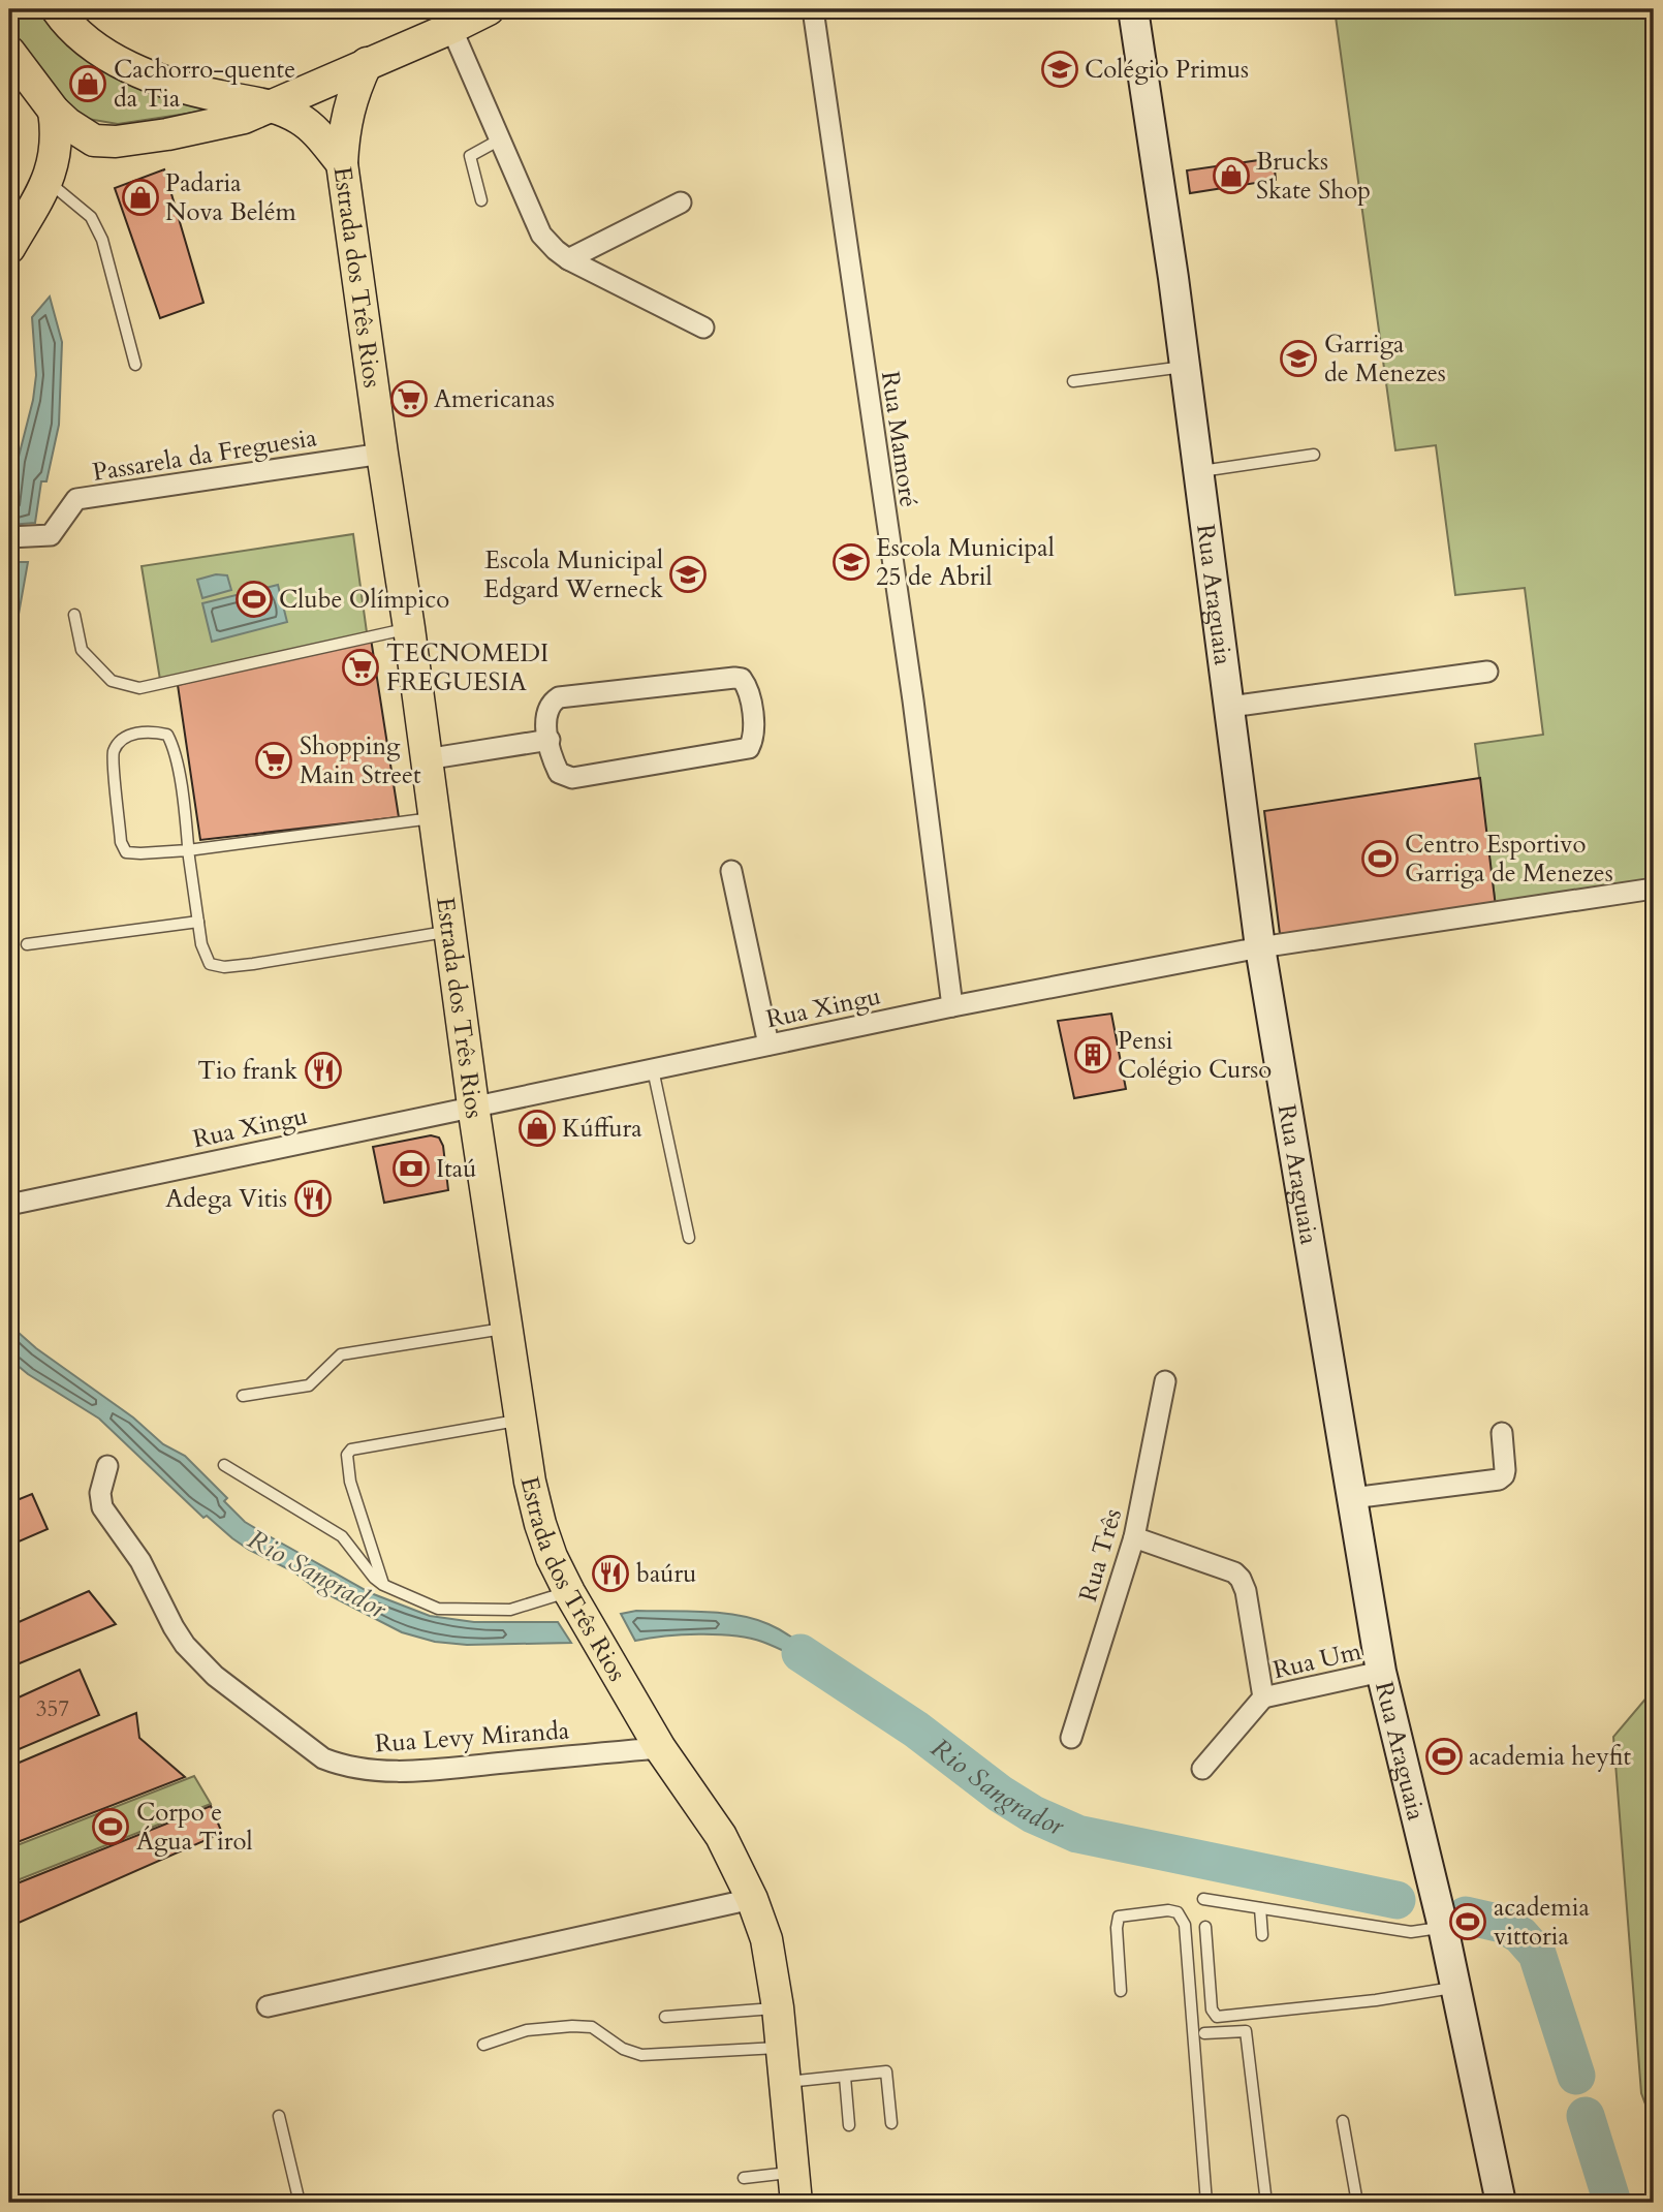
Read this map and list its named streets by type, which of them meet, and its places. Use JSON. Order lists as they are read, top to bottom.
{
  "streets": {
    "main road": ["Estrada dos Três Rios"],
    "street": [
      "Rua Mamoré",
      "Passarela da Freguesia",
      "Rua Araguaia",
      "Rua Xingu",
      "Rua Três",
      "Rua Um",
      "Rua Levy Miranda"
    ]
  },
  "crossings": [
    ["Estrada dos Três Rios", "Passarela da Freguesia"],
    ["Estrada dos Três Rios", "Rua Xingu"],
    ["Estrada dos Três Rios", "Rua Levy Miranda"],
    ["Rua Mamoré", "Rua Xingu"],
    ["Rua Araguaia", "Rua Xingu"],
    ["Rua Araguaia", "Rua Um"]
  ],
  "water": ["Rio Sangrador"],
  "places": {
    "school or university": [
      "Colégio Primus",
      "Garriga de Menezes",
      "Escola Municipal 25 de Abril",
      "Escola Municipal Edgard Werneck"
    ],
    "shop": [
      "Cachorro-quente da Tia",
      "Brucks Skate Shop",
      "Padaria Nova Belém",
      "Kúffura"
    ],
    "supermarket": ["Americanas", "TECNOMEDI FREGUESIA", "Shopping Main Street"],
    "sports": [
      "Clube Olímpico",
      "Centro Esportivo Garriga de Menezes",
      "academia heyfit",
      "Corpo e Água Tirol",
      "academia vittoria"
    ],
    "building": ["Pensi Colégio Curso"],
    "restaurant": ["Tio frank", "Adega Vitis", "baúru"],
    "bank": ["Itaú"]
  },
  "house_numbers": ["357"]
}
